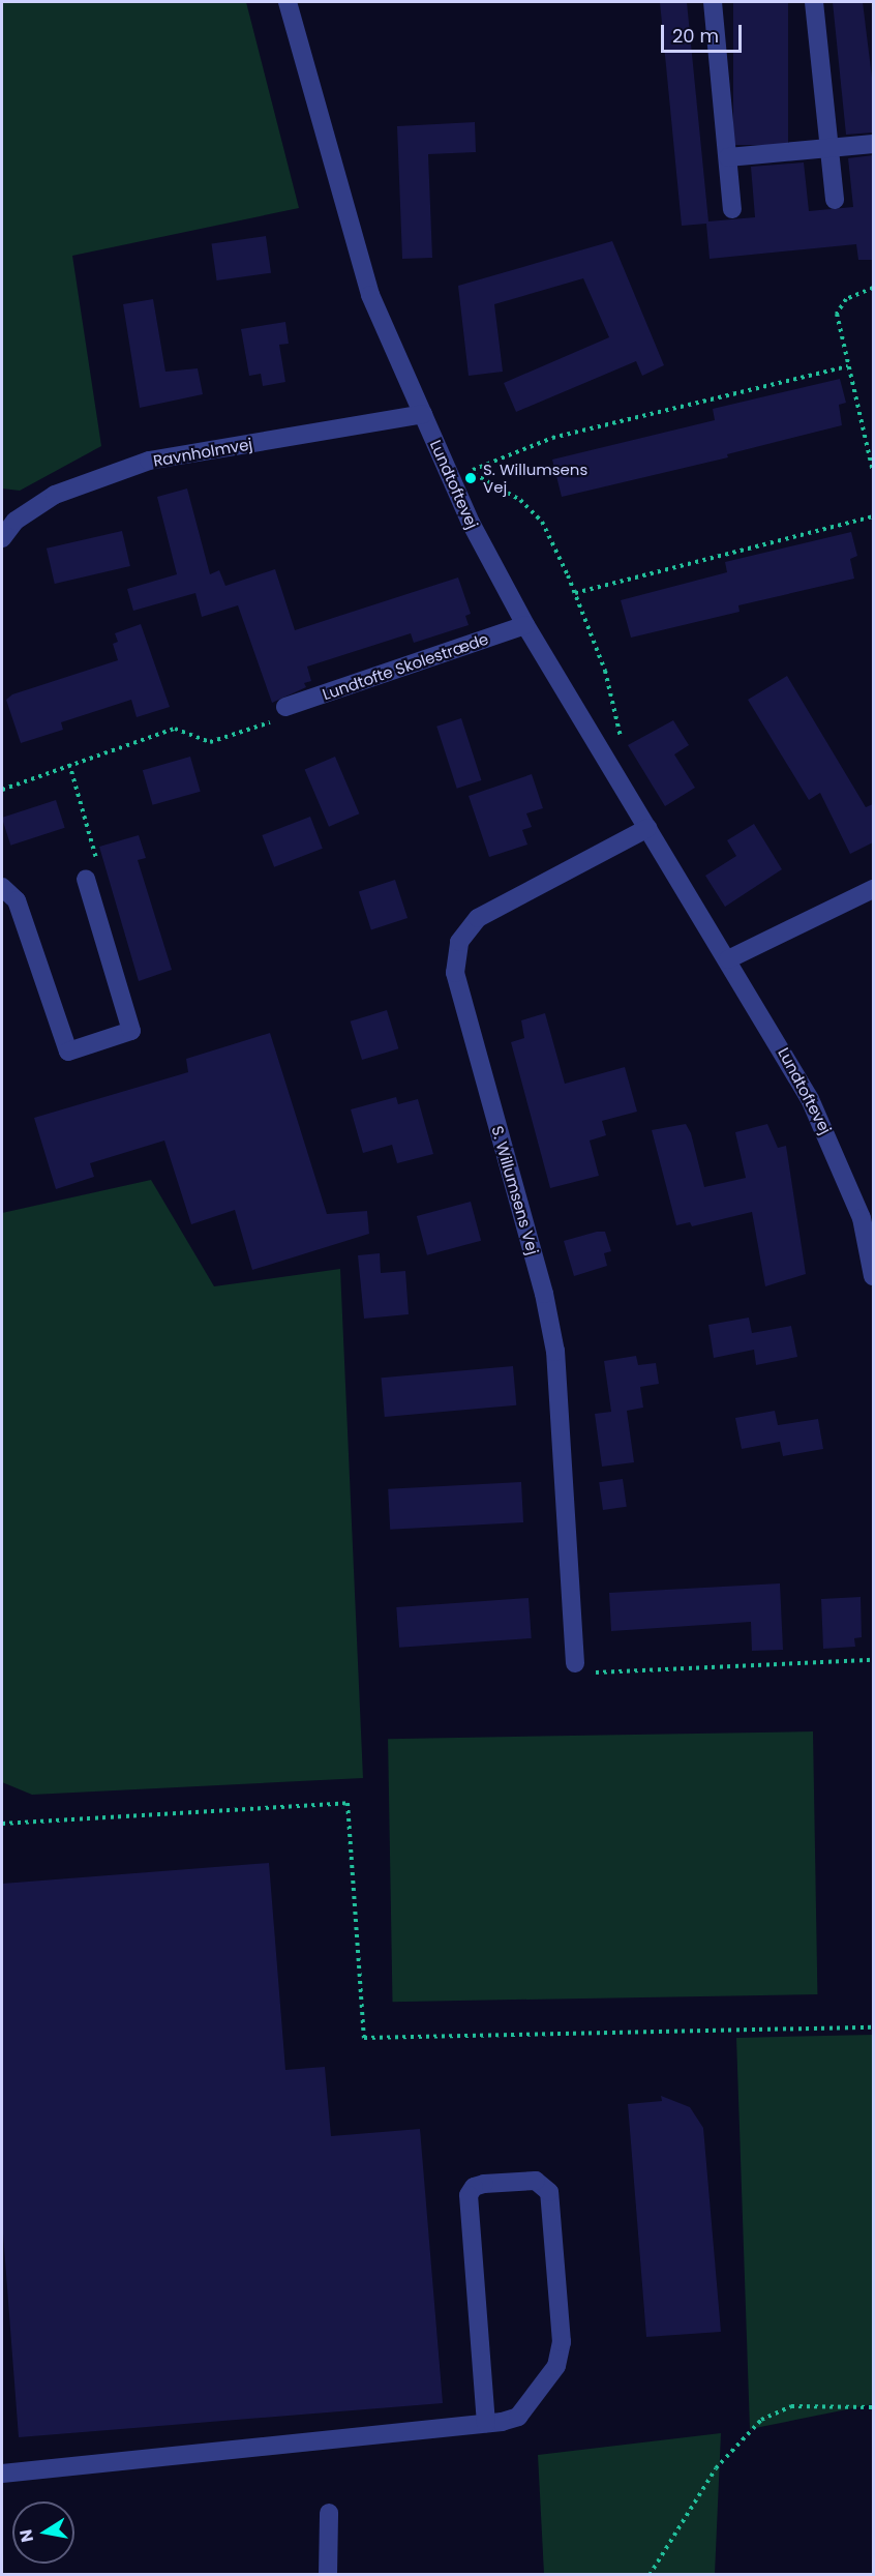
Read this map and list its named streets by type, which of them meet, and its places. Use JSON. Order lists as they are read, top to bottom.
{
  "streets": {
    "street": [
      "Ravnholmvej",
      "Lundtoftevej",
      "Lundtofte Skolestræde",
      "S. Willumsens Vej"
    ]
  },
  "crossings": [
    ["Ravnholmvej", "Lundtoftevej"],
    ["Lundtoftevej", "Lundtofte Skolestræde"],
    ["Lundtoftevej", "S. Willumsens Vej"]
  ],
  "places": ["S. Willumsens Vej"],
  "scale_bar": "20 m",
  "north": "left"
}
